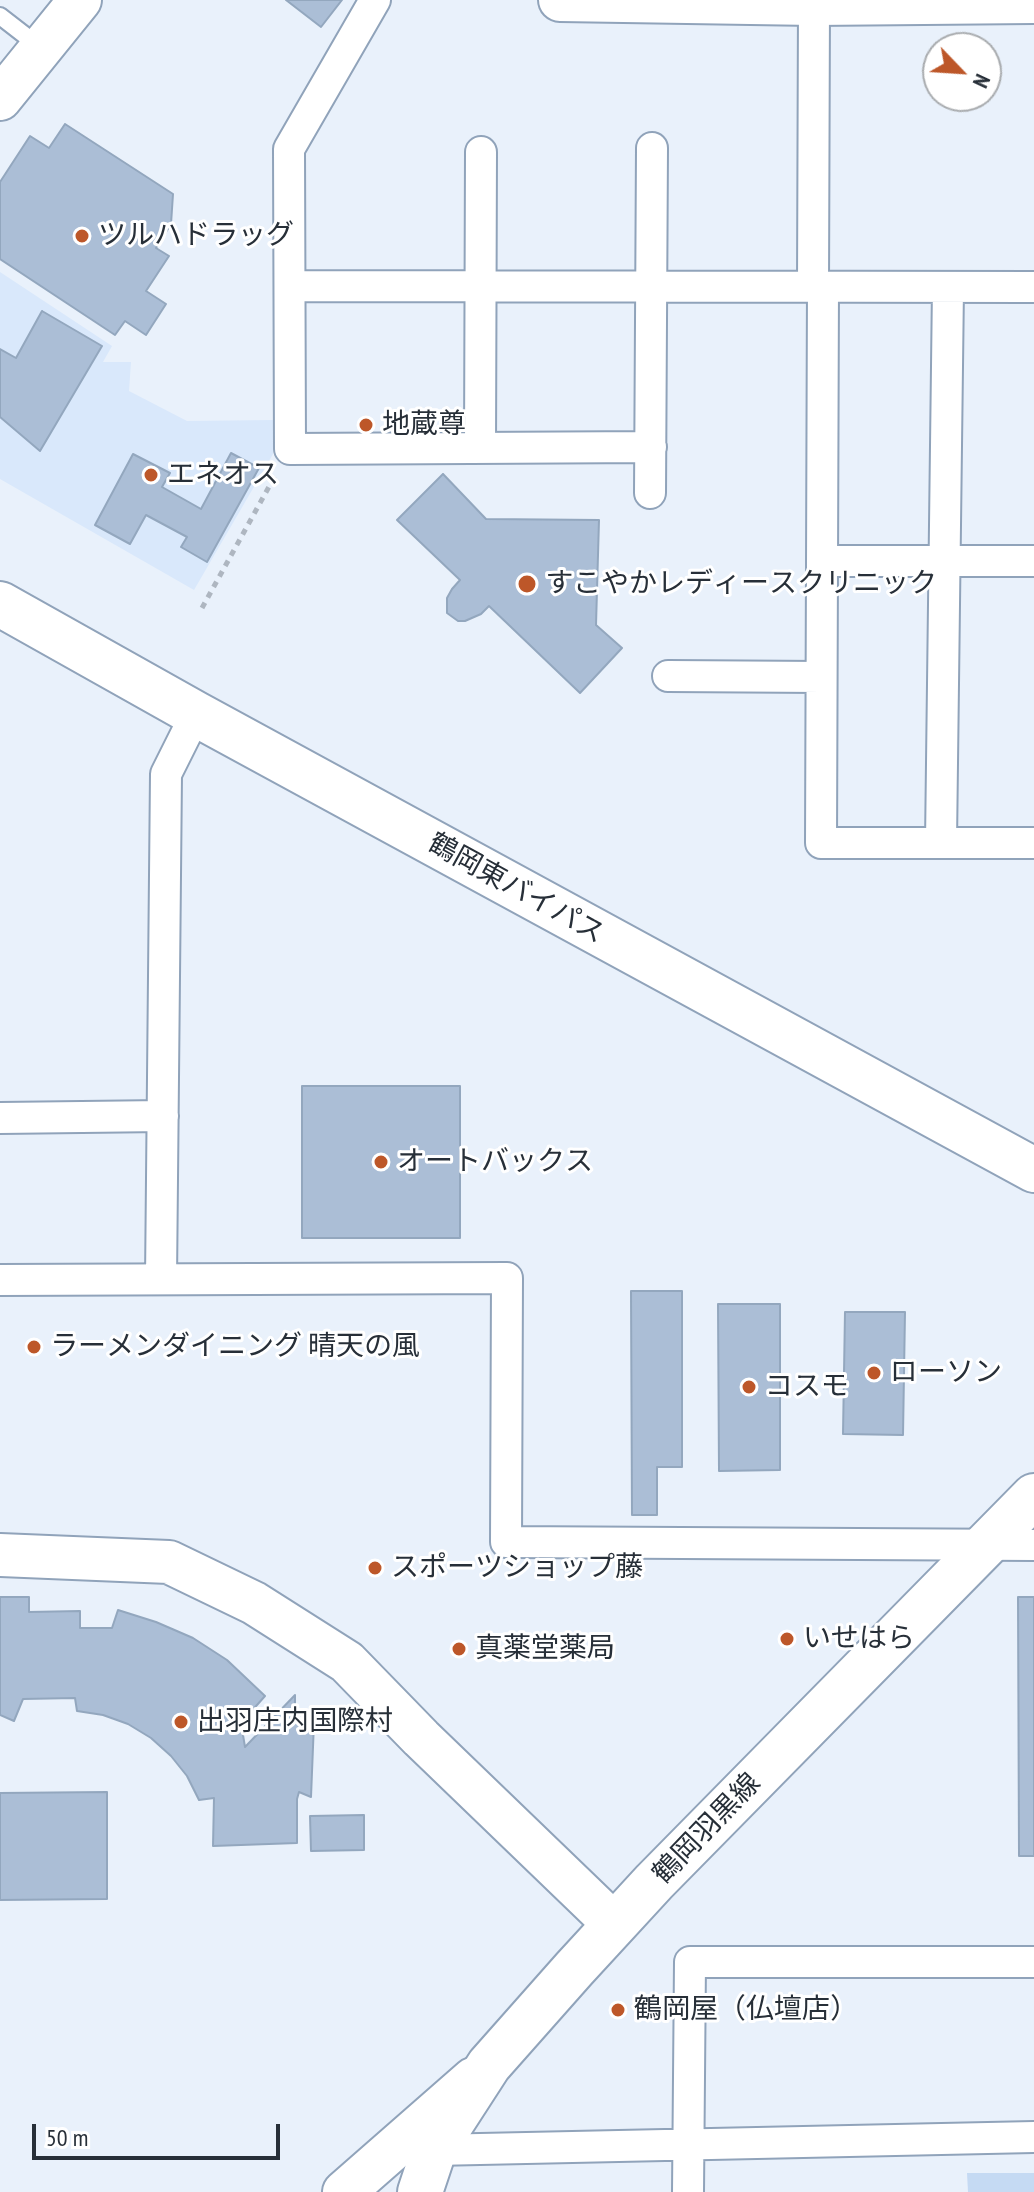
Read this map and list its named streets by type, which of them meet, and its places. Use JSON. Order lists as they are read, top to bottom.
{
  "streets": {
    "main road": ["鶴岡東バイパス", "鶴岡羽黒線"]
  },
  "places": [
    "ツルハドラッグ",
    "地蔵尊",
    "エネオス",
    "すこやかレディースクリニック",
    "オートバックス",
    "ラーメンダイニング 晴天の風",
    "ローソン",
    "コスモ",
    "スポーツショップ藤",
    "いせはら",
    "真薬堂薬局",
    "出羽庄内国際村",
    "鶴岡屋（仏壇店）"
  ],
  "scale_bar": "50 m",
  "north": "bottom right"
}
